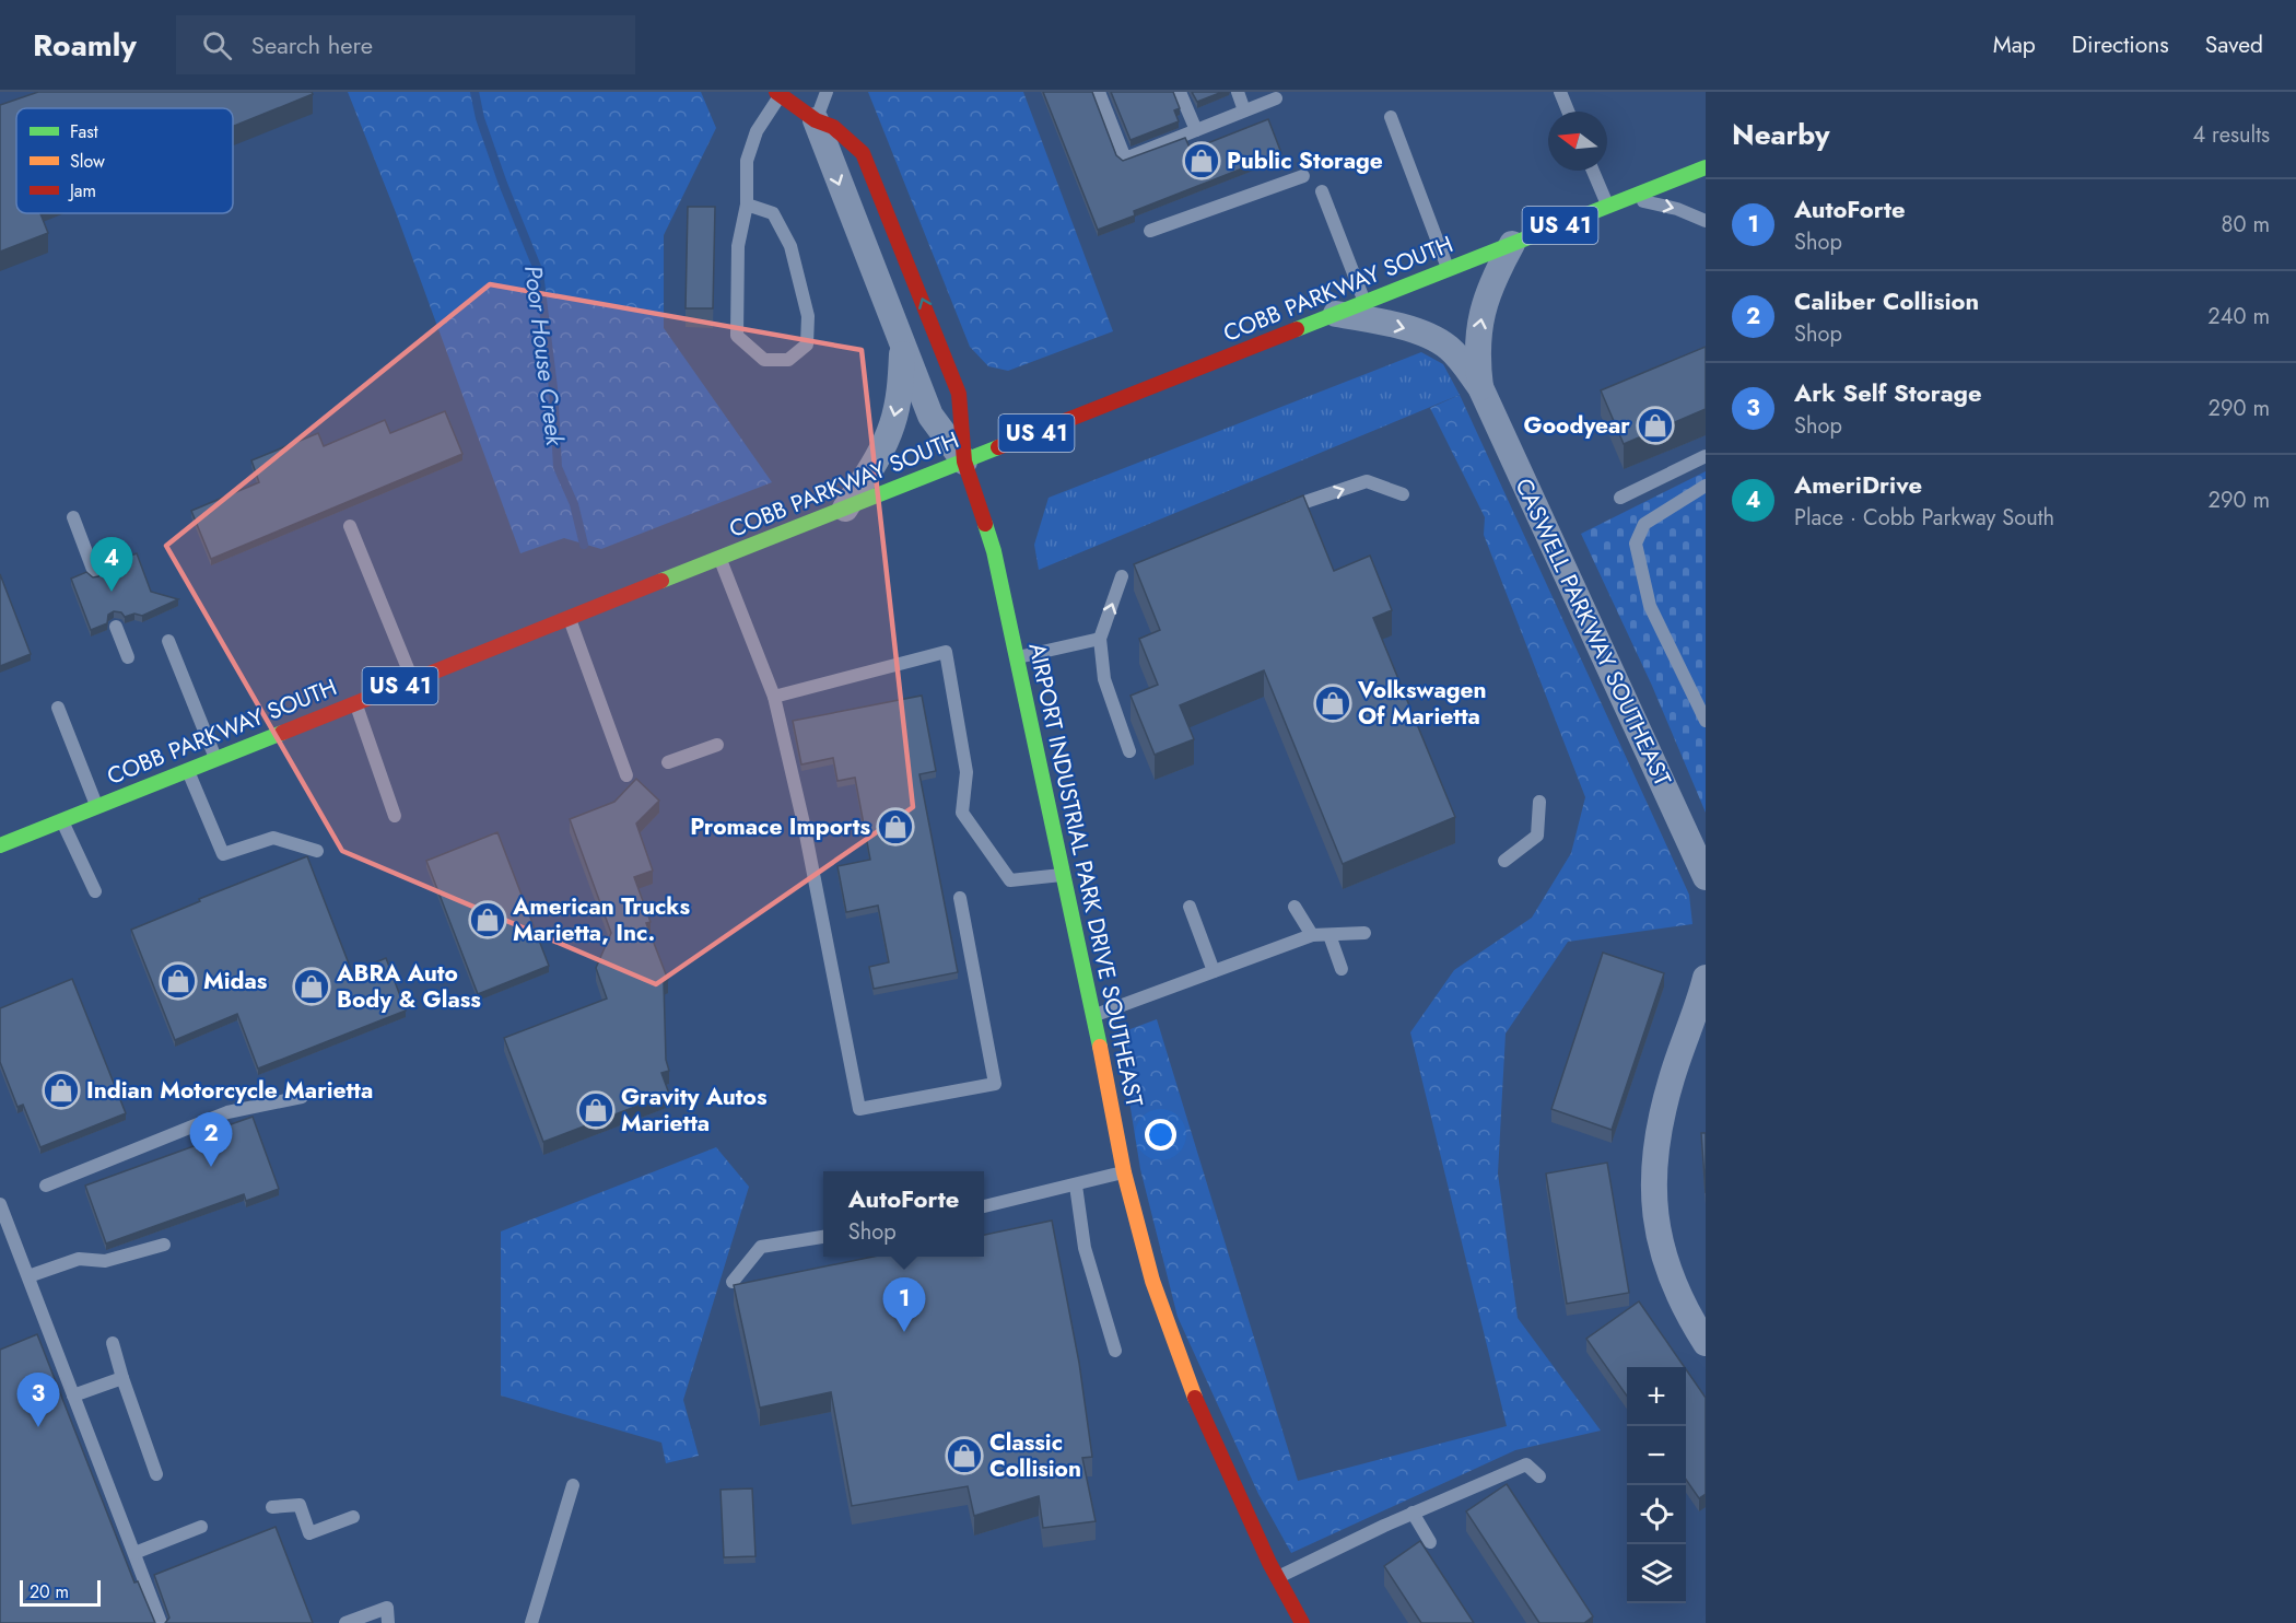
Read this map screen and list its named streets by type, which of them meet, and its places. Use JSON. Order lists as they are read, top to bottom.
{
  "streets": {
    "main road": ["US 41", "COBB PARKWAY SOUTH", "AIRPORT INDUSTRIAL PARK DRIVE SOUTHEAST"],
    "street": ["CASWELL PARKWAY SOUTHEAST"]
  },
  "crossings": [
    ["COBB PARKWAY SOUTH", "CASWELL PARKWAY SOUTHEAST"],
    ["COBB PARKWAY SOUTH", "AIRPORT INDUSTRIAL PARK DRIVE SOUTHEAST"]
  ],
  "water": ["Poor House Creek"],
  "places": {
    "shop": [
      "Public Storage",
      "Goodyear",
      "Volkswagen Of Marietta",
      "Promace Imports",
      "American Trucks Marietta, Inc.",
      "Midas",
      "ABRA Auto Body & Glass",
      "Indian Motorcycle Marietta",
      "Gravity Autos Marietta",
      "Classic Collision"
    ]
  },
  "legend": ["Fast", "Slow", "Jam"],
  "scale_bar": "20 m",
  "north": "left",
  "page": {
    "header": "Roamly",
    "search": "Search here",
    "nav": ["Map", "Directions", "Saved"],
    "heading": ["Nearby", "4 results"],
    "list": [
      {
        "mark": "1",
        "name": "AutoForte",
        "note": "Shop",
        "value": "80 m"
      },
      {
        "mark": "2",
        "name": "Caliber Collision",
        "note": "Shop",
        "value": "240 m"
      },
      {
        "mark": "3",
        "name": "Ark Self Storage",
        "note": "Shop",
        "value": "290 m"
      },
      {
        "mark": "4",
        "name": "AmeriDrive",
        "note": "Place · Cobb Parkway South",
        "value": "290 m"
      }
    ],
    "pins": [
      "4",
      "2",
      "1",
      "3"
    ],
    "popup": ["AutoForte", "Shop"],
    "map_buttons": ["+", "−"],
    "scale": "20 m"
  }
}
